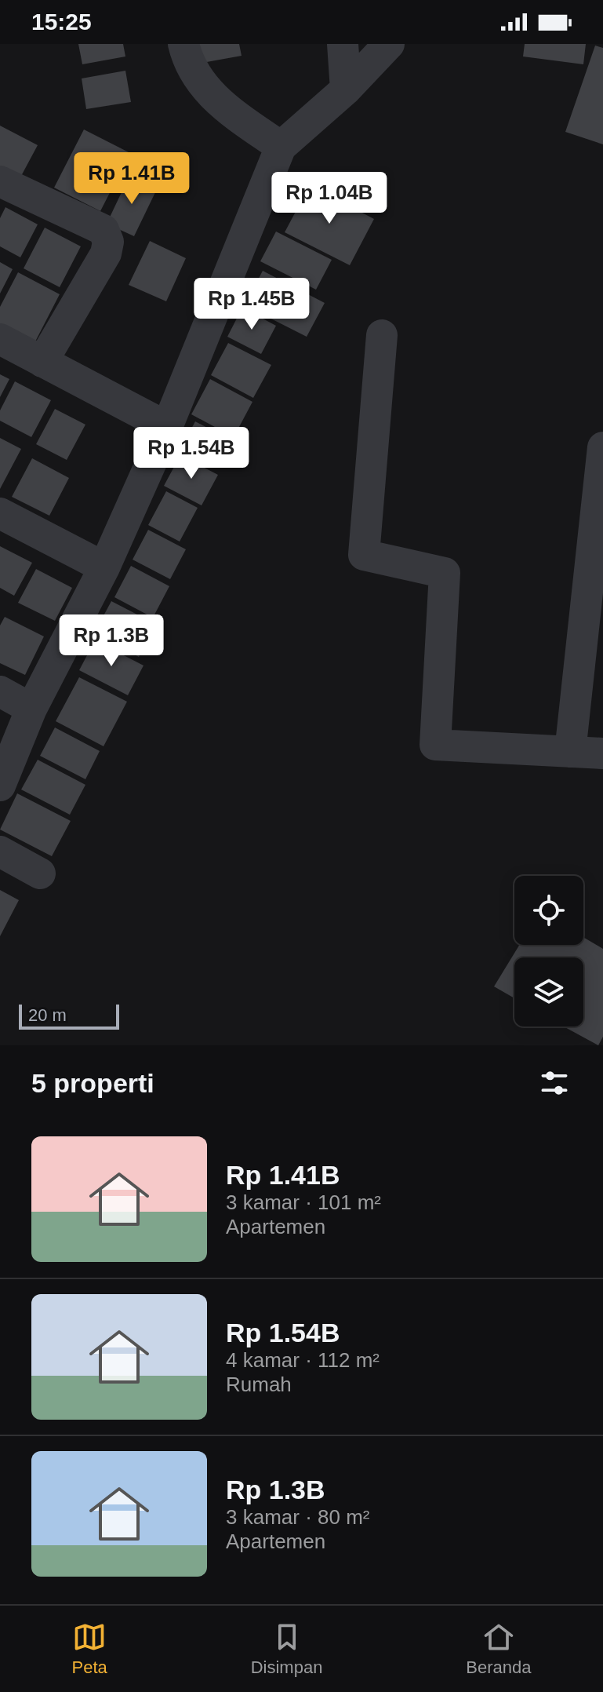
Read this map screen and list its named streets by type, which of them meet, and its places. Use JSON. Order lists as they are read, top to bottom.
{
  "scale_bar": "20 m",
  "page": {
    "status": "15:25",
    "price": [
      "Rp 1.41B",
      "Rp 1.04B",
      "Rp 1.45B",
      "Rp 1.54B",
      "Rp 1.3B"
    ],
    "scale": "20 m",
    "heading": "5 properti",
    "list": [
      {
        "name": "Rp 1.41B",
        "note": "3 kamar · 101 m² · Apartemen"
      },
      {
        "name": "Rp 1.54B",
        "note": "4 kamar · 112 m² · Rumah"
      },
      {
        "name": "Rp 1.3B",
        "note": "3 kamar · 80 m² · Apartemen"
      }
    ],
    "tabs": ["Peta", "Disimpan", "Beranda"]
  }
}
